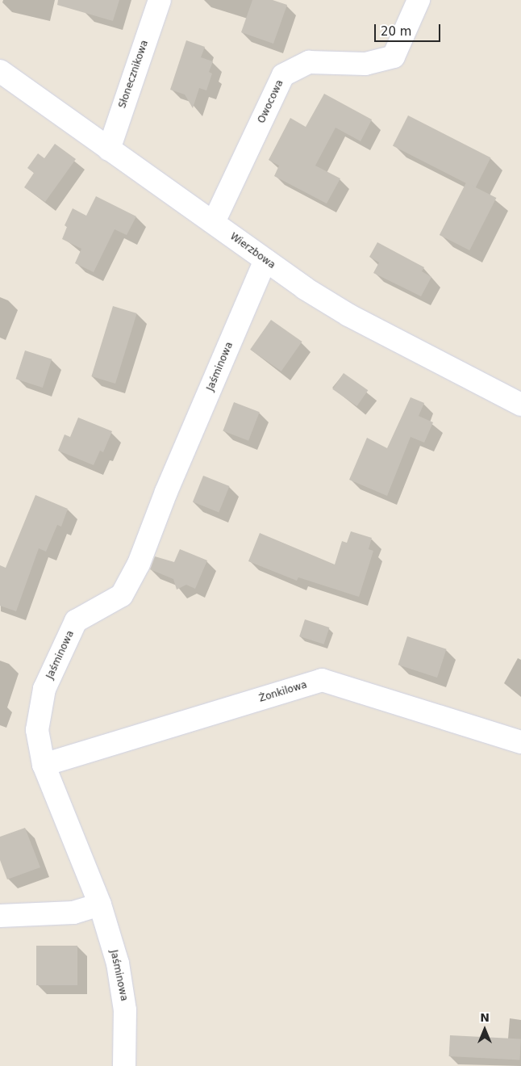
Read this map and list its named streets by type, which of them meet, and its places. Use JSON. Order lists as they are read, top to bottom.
{
  "streets": {
    "street": [
      "Słonecznikowa",
      "Owocowa",
      "Wierzbowa",
      "Jaśminowa",
      "Żonkilowa"
    ]
  },
  "crossings": [
    ["Słonecznikowa", "Wierzbowa"],
    ["Owocowa", "Wierzbowa"],
    ["Wierzbowa", "Jaśminowa"],
    ["Jaśminowa", "Żonkilowa"]
  ],
  "scale_bar": "20 m",
  "north": "top"
}
